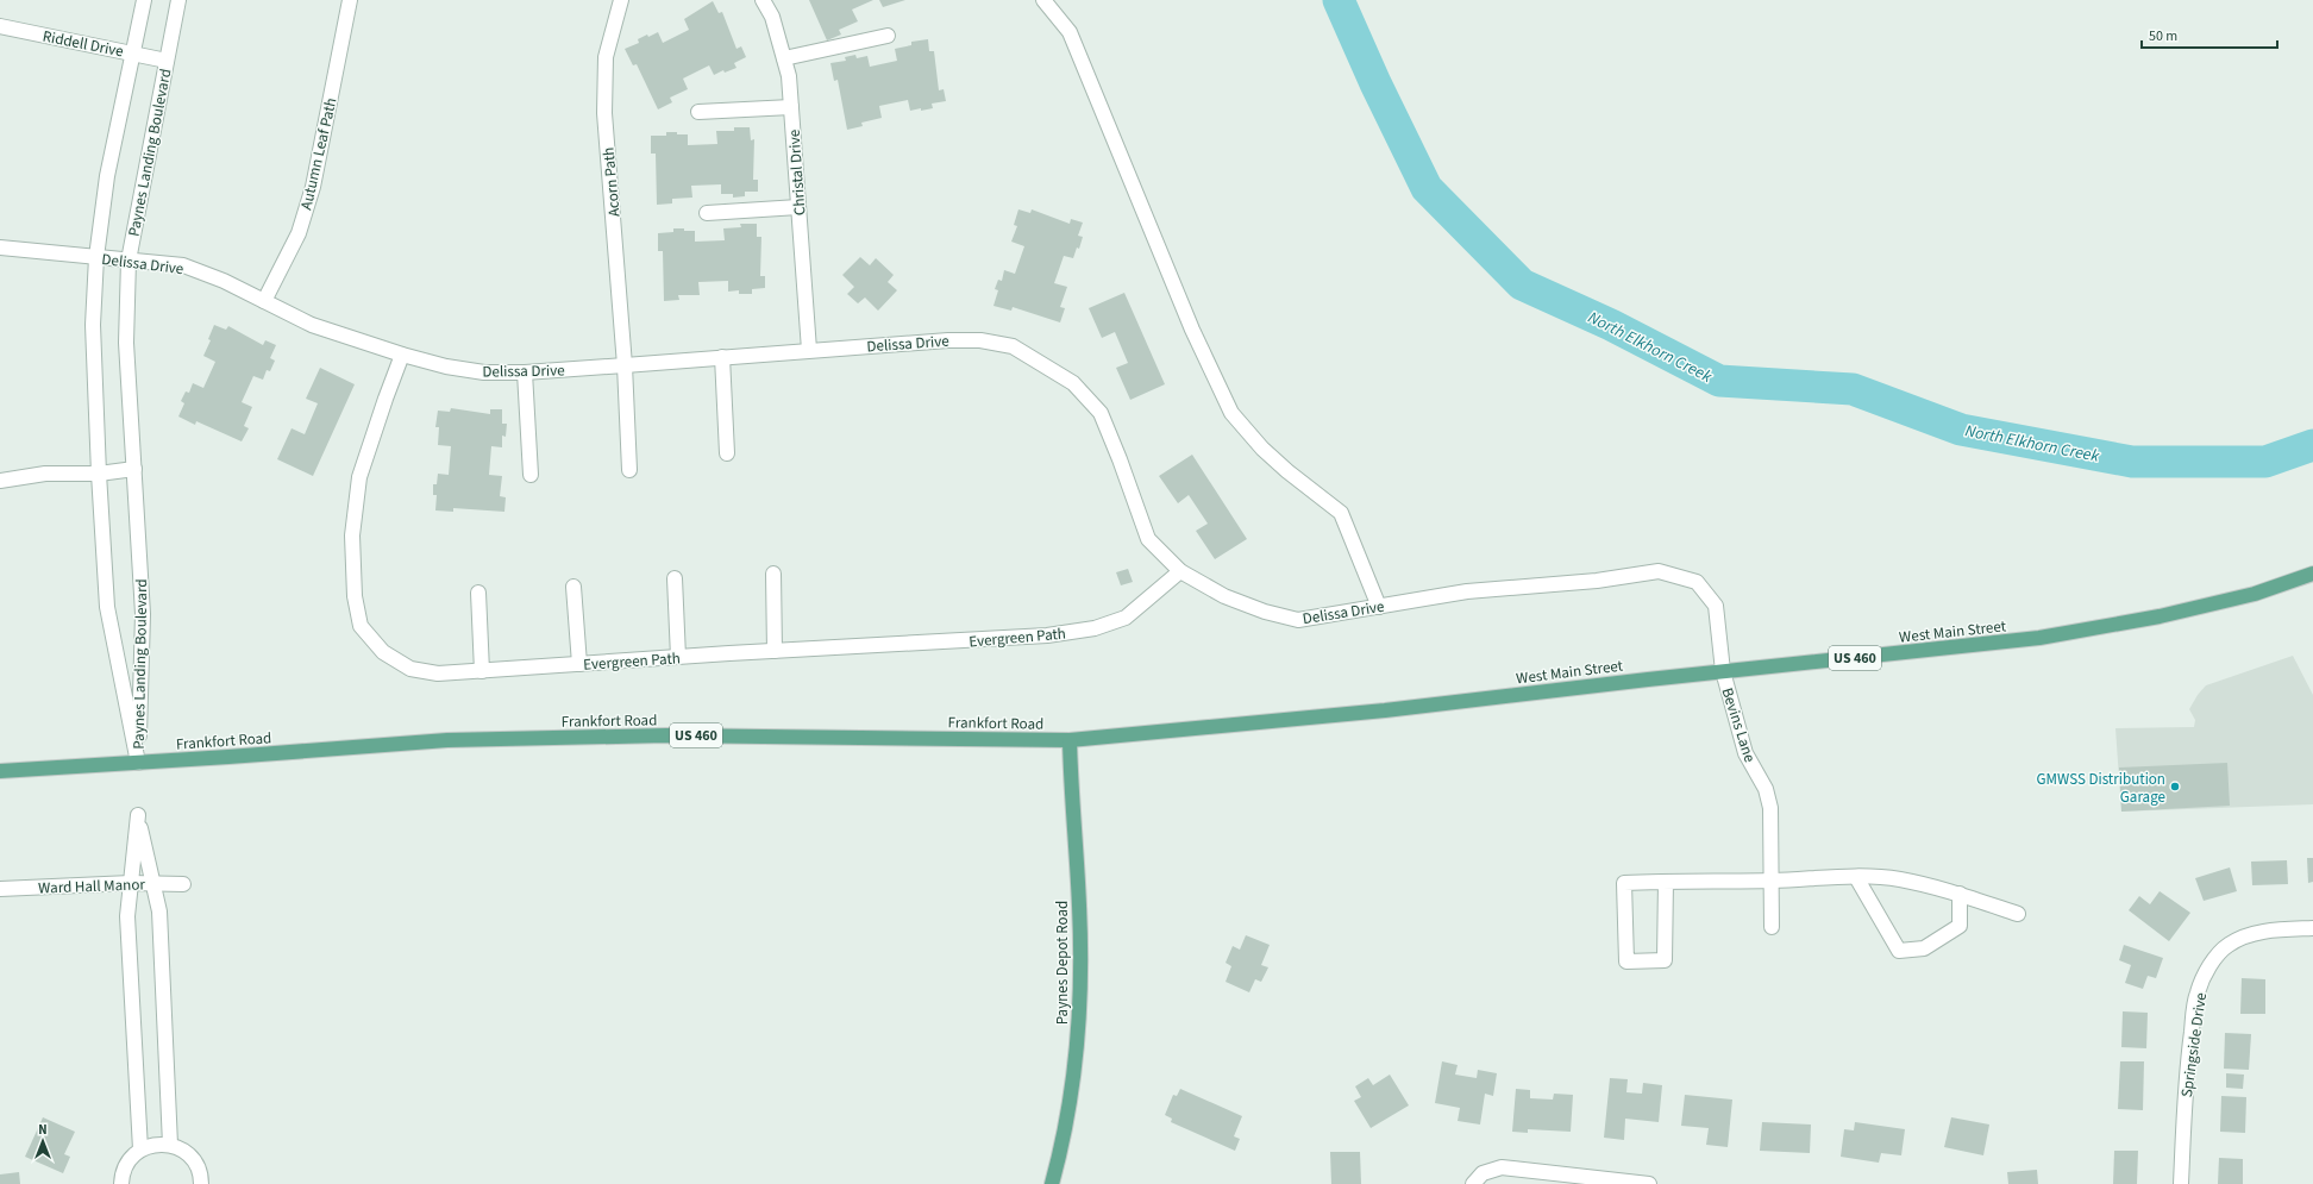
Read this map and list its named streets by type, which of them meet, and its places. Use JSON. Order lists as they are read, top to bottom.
{
  "streets": {
    "main road": [
      "West Main Street",
      "US 460",
      "Frankfort Road",
      "Paynes Depot Road"
    ],
    "street": [
      "Riddell Drive",
      "Paynes Landing Boulevard",
      "Autumn Leaf Path",
      "Christal Drive",
      "Acorn Path",
      "Delissa Drive",
      "Evergreen Path",
      "Bevins Lane",
      "Ward Hall Manor",
      "Springside Drive"
    ]
  },
  "crossings": [
    ["Riddell Drive", "Paynes Landing Boulevard"],
    ["Paynes Landing Boulevard", "Delissa Drive"],
    ["Paynes Landing Boulevard", "Frankfort Road"],
    ["Autumn Leaf Path", "Delissa Drive"],
    ["Christal Drive", "Delissa Drive"],
    ["Acorn Path", "Delissa Drive"],
    ["Delissa Drive", "Evergreen Path"],
    ["Delissa Drive", "Bevins Lane"],
    ["West Main Street", "Frankfort Road"],
    ["West Main Street", "Bevins Lane"],
    ["Frankfort Road", "Paynes Depot Road"]
  ],
  "water": ["North Elkhorn Creek"],
  "places": ["GMWSS Distribution Garage"],
  "scale_bar": "50 m",
  "north": "top"
}
